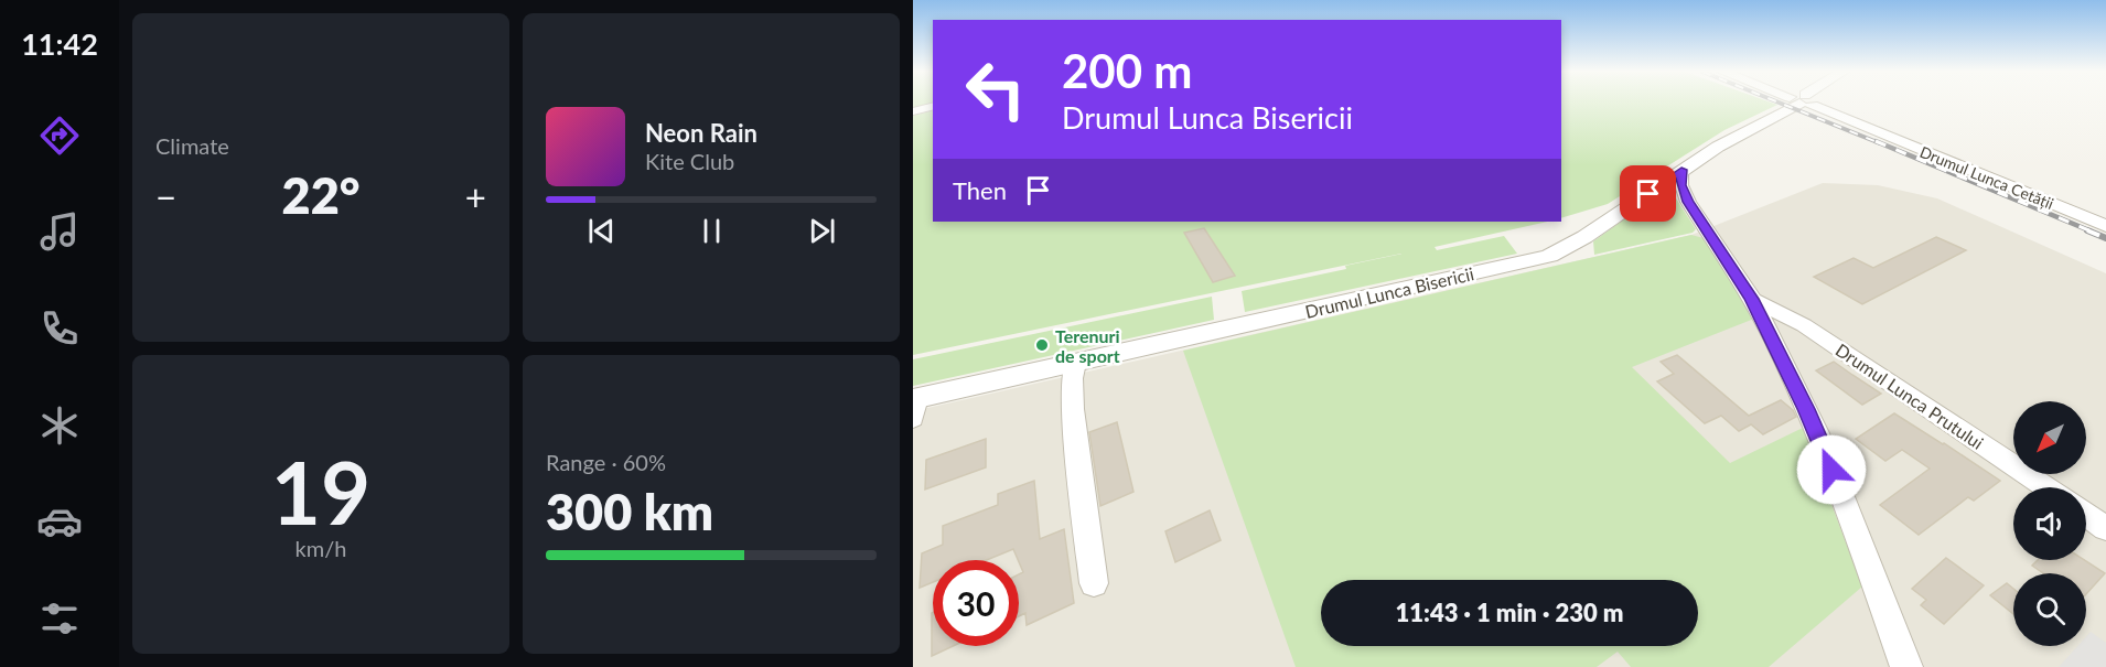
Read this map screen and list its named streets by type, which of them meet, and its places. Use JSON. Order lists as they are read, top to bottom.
{
  "streets": {
    "street": ["Drumul Lunca Cetății", "Drumul Lunca Bisericii", "Drumul Lunca Prutului"]
  },
  "places": ["Terenuri de sport"],
  "north": "bottom left",
  "page": {
    "tabs": "11:42",
    "tile": [
      "Climate",
      ["19", "km/h"],
      ["Range · 60%", "300 km"]
    ],
    "turn": ["200 m", "Drumul Lunca Bisericii"],
    "song": ["Neon Rain", "Kite Club"],
    "then": "Then",
    "heat": ["−", "22°", "+"],
    "limit": "30",
    "trip": "11:43 · 1 min · 230 m"
  }
}
